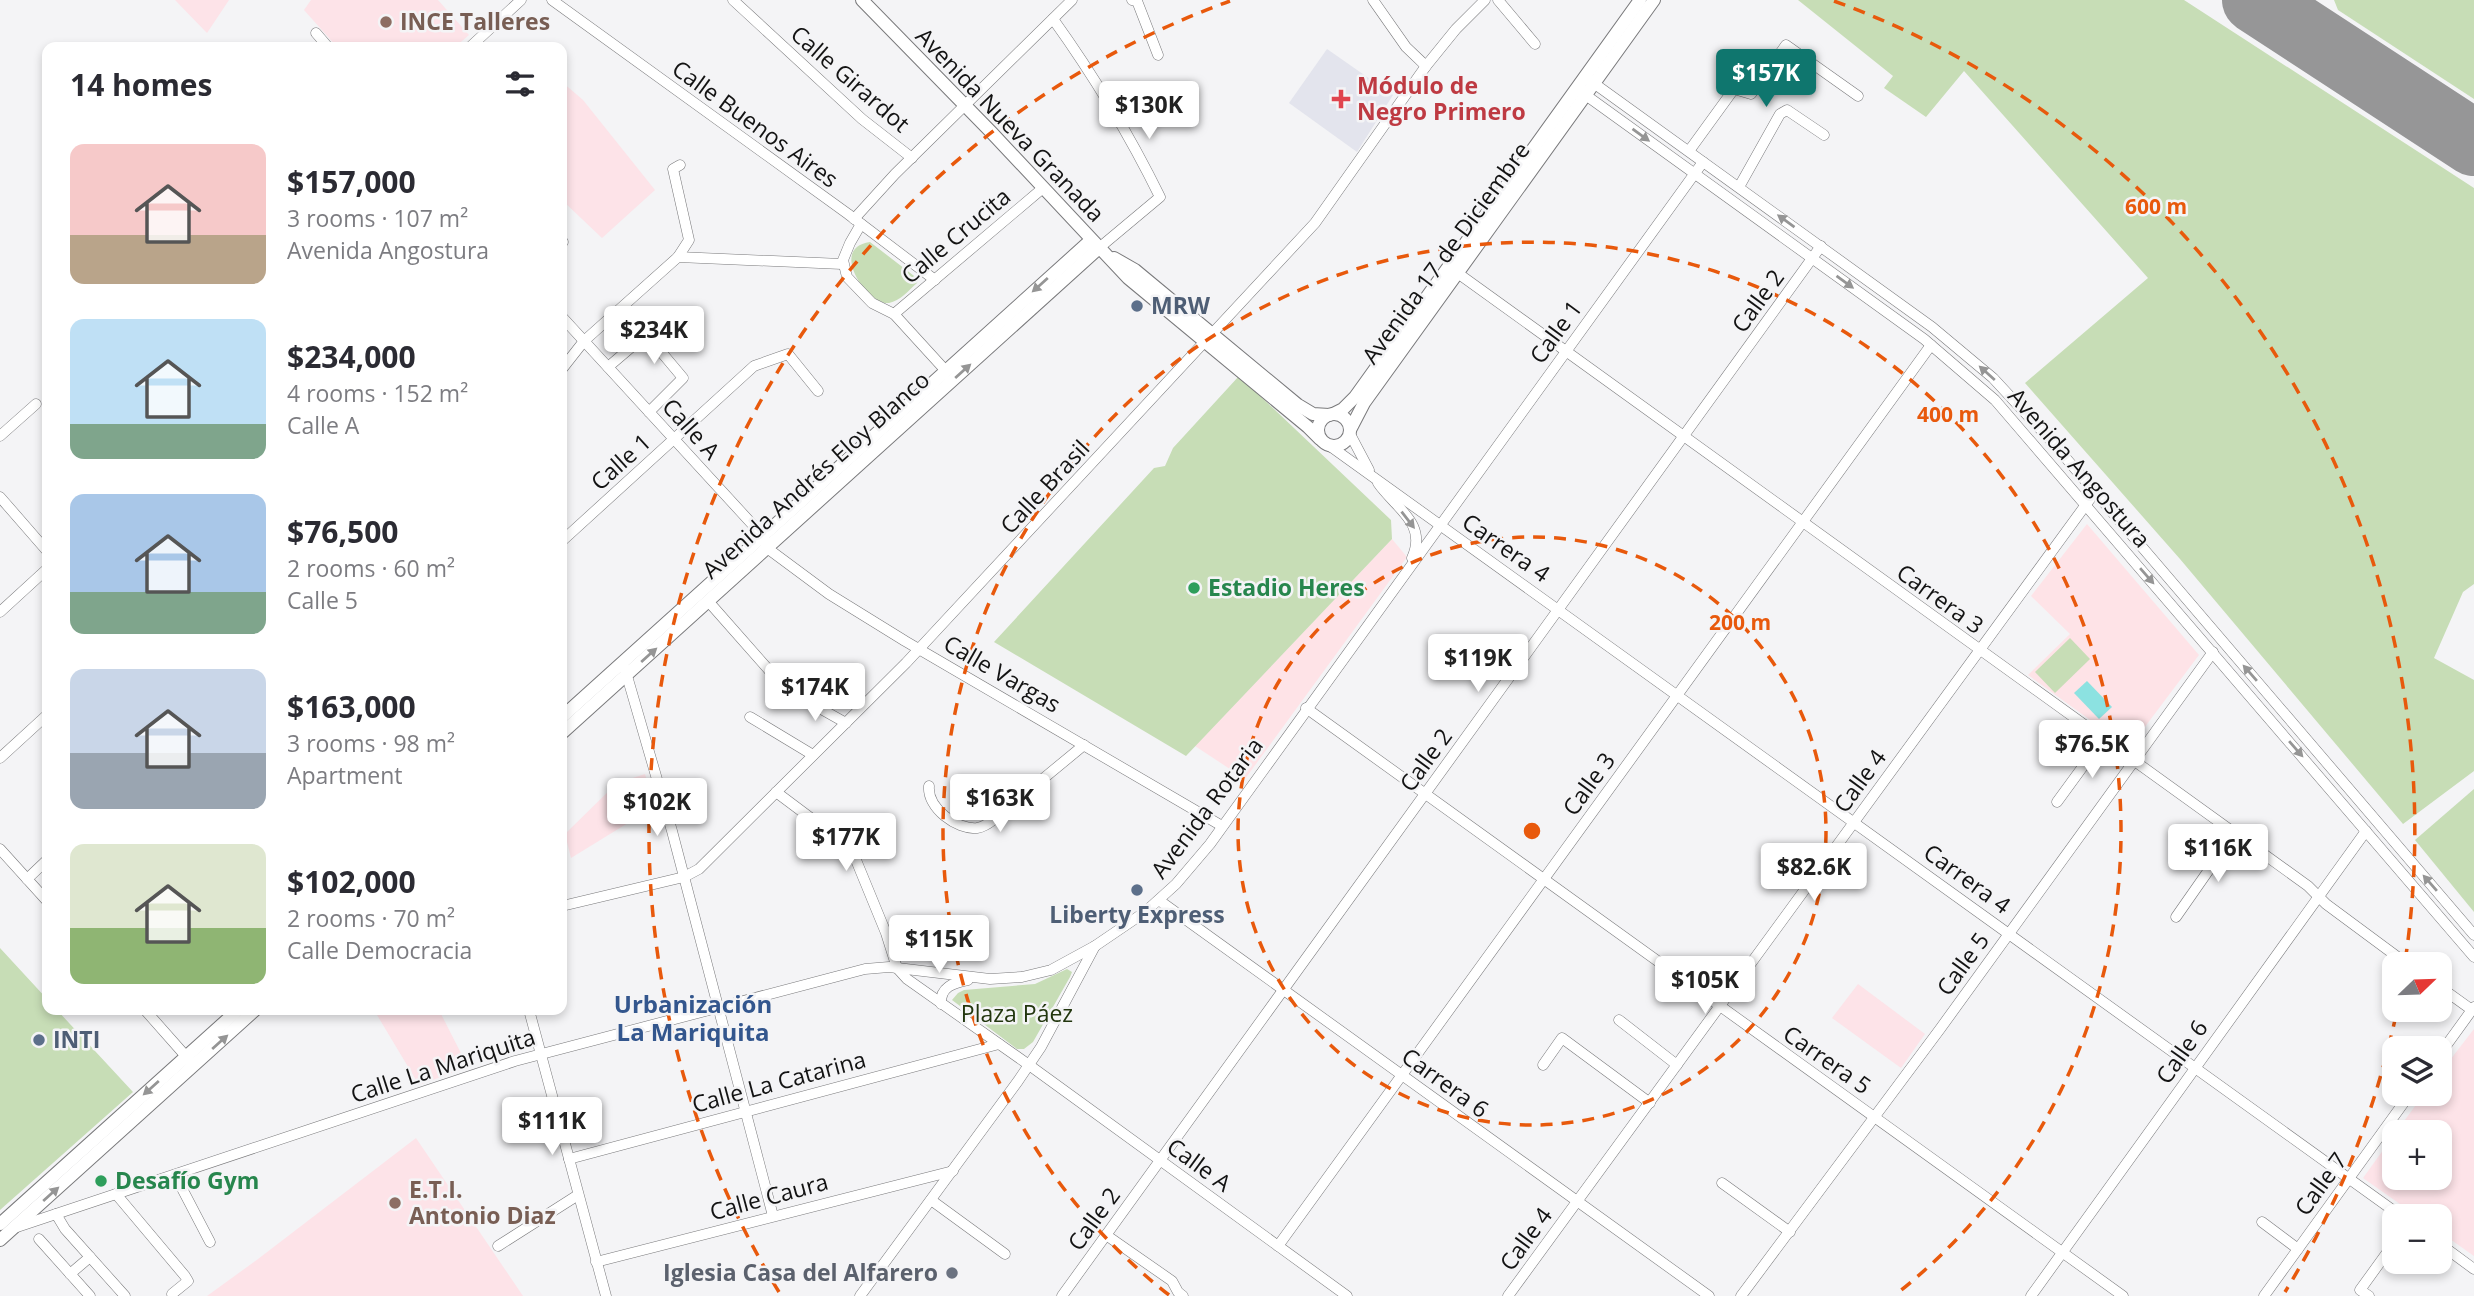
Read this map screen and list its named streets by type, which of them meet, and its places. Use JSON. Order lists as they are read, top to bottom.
{
  "streets": {
    "street": [
      "Calle Girardot",
      "Calle Buenos Aires",
      "Avenida Nueva Granada",
      "Calle Crucita",
      "Avenida 17 de Diciembre",
      "Calle 2",
      "Calle 1",
      "Calle A",
      "Avenida Angostura",
      "Avenida Andrés Eloy Blanco",
      "Calle Brasil",
      "Carrera 4",
      "Carrera 3",
      "Calle Vargas",
      "Calle 4",
      "Calle 3",
      "Avenida Rotaria",
      "Calle 5",
      "Calle 6",
      "Carrera 5",
      "Calle La Mariquita",
      "Calle La Catarina",
      "Carrera 6",
      "Calle 7",
      "Calle Caura"
    ]
  },
  "crossings": [
    ["Calle Buenos Aires", "Calle Crucita"],
    ["Avenida Nueva Granada", "Calle Crucita"],
    ["Avenida Nueva Granada", "Avenida 17 de Diciembre"],
    ["Avenida Nueva Granada", "Avenida Andrés Eloy Blanco"],
    ["Avenida Nueva Granada", "Calle Brasil"],
    ["Avenida Nueva Granada", "Carrera 4"],
    ["Avenida 17 de Diciembre", "Avenida Angostura"],
    ["Avenida 17 de Diciembre", "Carrera 4"],
    ["Avenida 17 de Diciembre", "Carrera 3"],
    ["Calle 2", "Calle A"],
    ["Calle 2", "Avenida Angostura"],
    ["Calle 2", "Carrera 4"],
    ["Calle 2", "Carrera 3"],
    ["Calle 2", "Carrera 5"],
    ["Calle 2", "Carrera 6"],
    ["Calle 1", "Calle A"],
    ["Calle 1", "Avenida Angostura"],
    ["Calle 1", "Carrera 4"],
    ["Calle 1", "Carrera 3"],
    ["Calle 1", "Avenida Rotaria"],
    ["Calle A", "Avenida Andrés Eloy Blanco"],
    ["Calle A", "Calle Vargas"],
    ["Calle A", "Calle 3"],
    ["Calle A", "Avenida Rotaria"],
    ["Calle A", "Calle La Mariquita"],
    ["Calle A", "Calle La Catarina"],
    ["Avenida Angostura", "Calle 4"],
    ["Avenida Angostura", "Calle 3"],
    ["Avenida Angostura", "Calle 5"],
    ["Avenida Angostura", "Calle 6"],
    ["Avenida Andrés Eloy Blanco", "Calle Vargas"],
    ["Calle Brasil", "Calle Vargas"],
    ["Carrera 4", "Calle 4"],
    ["Carrera 4", "Calle 3"],
    ["Carrera 4", "Avenida Rotaria"],
    ["Carrera 4", "Calle 5"],
    ["Carrera 4", "Calle 6"],
    ["Carrera 4", "Calle 7"],
    ["Carrera 3", "Calle 4"],
    ["Carrera 3", "Calle 3"],
    ["Carrera 3", "Calle 5"],
    ["Carrera 3", "Calle 6"],
    ["Calle Vargas", "Avenida Rotaria"],
    ["Calle 4", "Carrera 5"],
    ["Calle 4", "Carrera 6"],
    ["Calle 3", "Carrera 5"],
    ["Calle 3", "Carrera 6"],
    ["Avenida Rotaria", "Carrera 5"],
    ["Avenida Rotaria", "Calle La Mariquita"],
    ["Avenida Rotaria", "Carrera 6"],
    ["Avenida Rotaria", "Calle Caura"],
    ["Calle 5", "Carrera 5"],
    ["Calle 6", "Carrera 5"]
  ],
  "districts": ["Urbanización La Mariquita"],
  "parks": ["Plaza Páez"],
  "places": {
    "other": [
      "INCE Talleres",
      "MRW",
      "Estadio Heres",
      "Liberty Express",
      "INTI",
      "Desafío Gym",
      "E.T.I. Antonio Diaz",
      "Iglesia Casa del Alfarero"
    ],
    "health": ["Módulo de Negro Primero"]
  },
  "north": "top right",
  "page": {
    "heading": "14 homes",
    "price": [
      "$157K",
      "$130K",
      "$234K",
      "$119K",
      "$174K",
      "$76.5K",
      "$163K",
      "$102K",
      "$177K",
      "$116K",
      "$82.6K",
      "$115K",
      "$105K",
      "$111K"
    ],
    "list": [
      {
        "name": "$157,000",
        "note": "3 rooms · 107 m² · Avenida Angostura"
      },
      {
        "name": "$234,000",
        "note": "4 rooms · 152 m² · Calle A"
      },
      {
        "name": "$76,500",
        "note": "2 rooms · 60 m² · Calle 5"
      },
      {
        "name": "$163,000",
        "note": "3 rooms · 98 m² · Apartment"
      },
      {
        "name": "$102,000",
        "note": "2 rooms · 70 m² · Calle Democracia"
      }
    ],
    "map_buttons": ["+", "−"]
  },
  "rings": ["600 m", "400 m", "200 m"]
}
